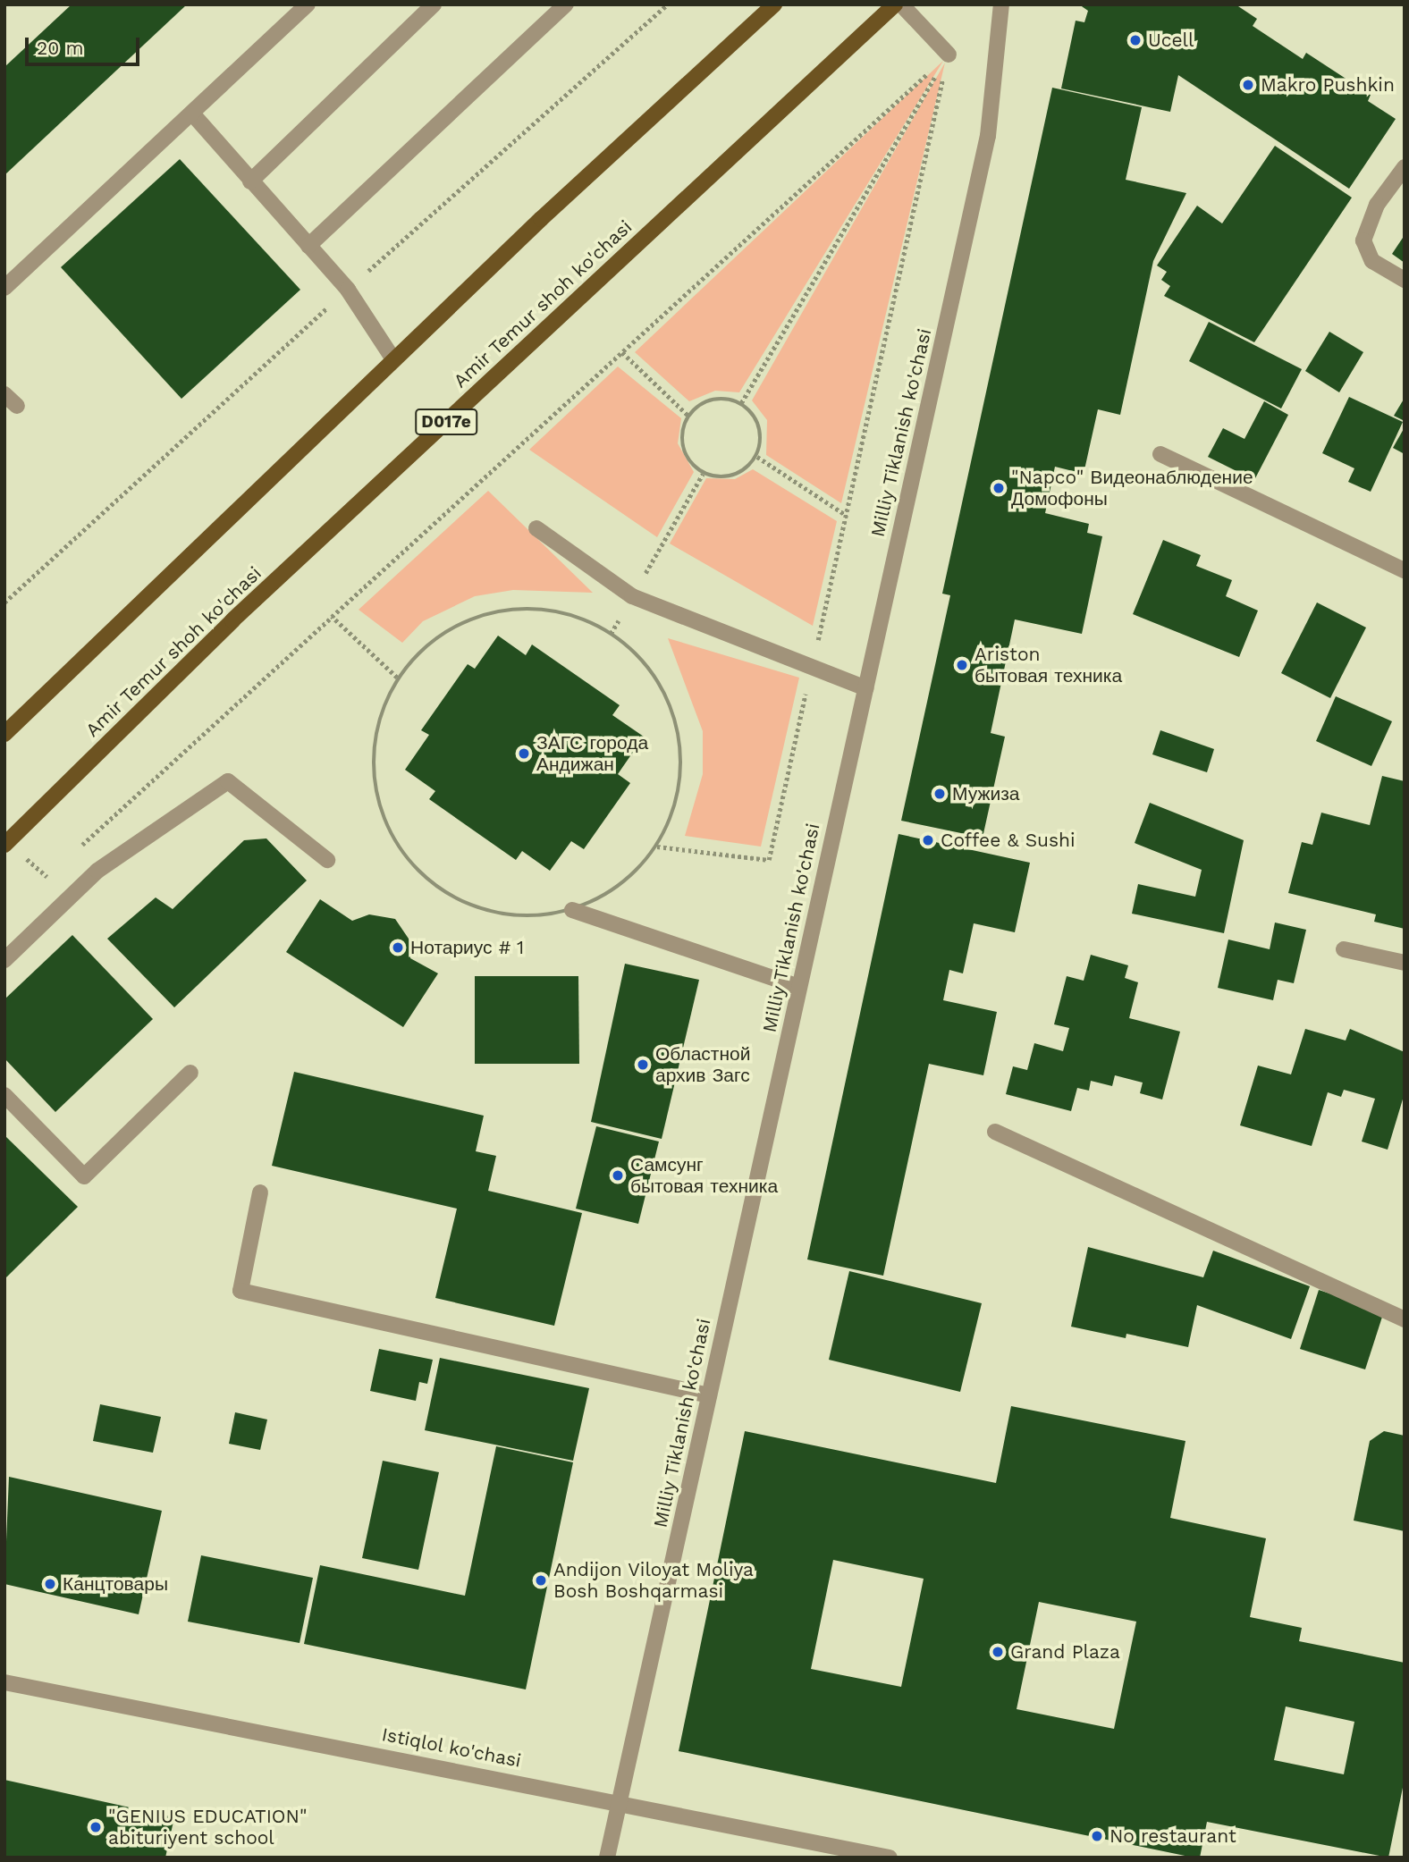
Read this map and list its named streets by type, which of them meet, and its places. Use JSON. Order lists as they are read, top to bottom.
{
  "streets": {
    "main road": ["Amir Temur shoh ko'chasi", "D017e"],
    "street": ["Milliy Tiklanish ko'chasi", "Istiqlol ko'chasi"]
  },
  "crossings": [
    ["Milliy Tiklanish ko'chasi", "Istiqlol ko'chasi"]
  ],
  "places": [
    "Ucell",
    "Makro Pushkin",
    "\"Napco\" Видеонаблюдение Домофоны",
    "Ariston бытовая техника",
    "ЗАГС города Андижан",
    "Мужиза",
    "Coffee & Sushi",
    "Нотариус # 1",
    "Областной архив Загс",
    "Самсунг бытовая техника",
    "Andijon Viloyat Moliya Bosh Boshqarmasi",
    "Канцтовары",
    "Grand Plaza",
    "\"GENIUS EDUCATION\" abituriyent school",
    "No restaurant"
  ],
  "scale_bar": "20 m"
}
